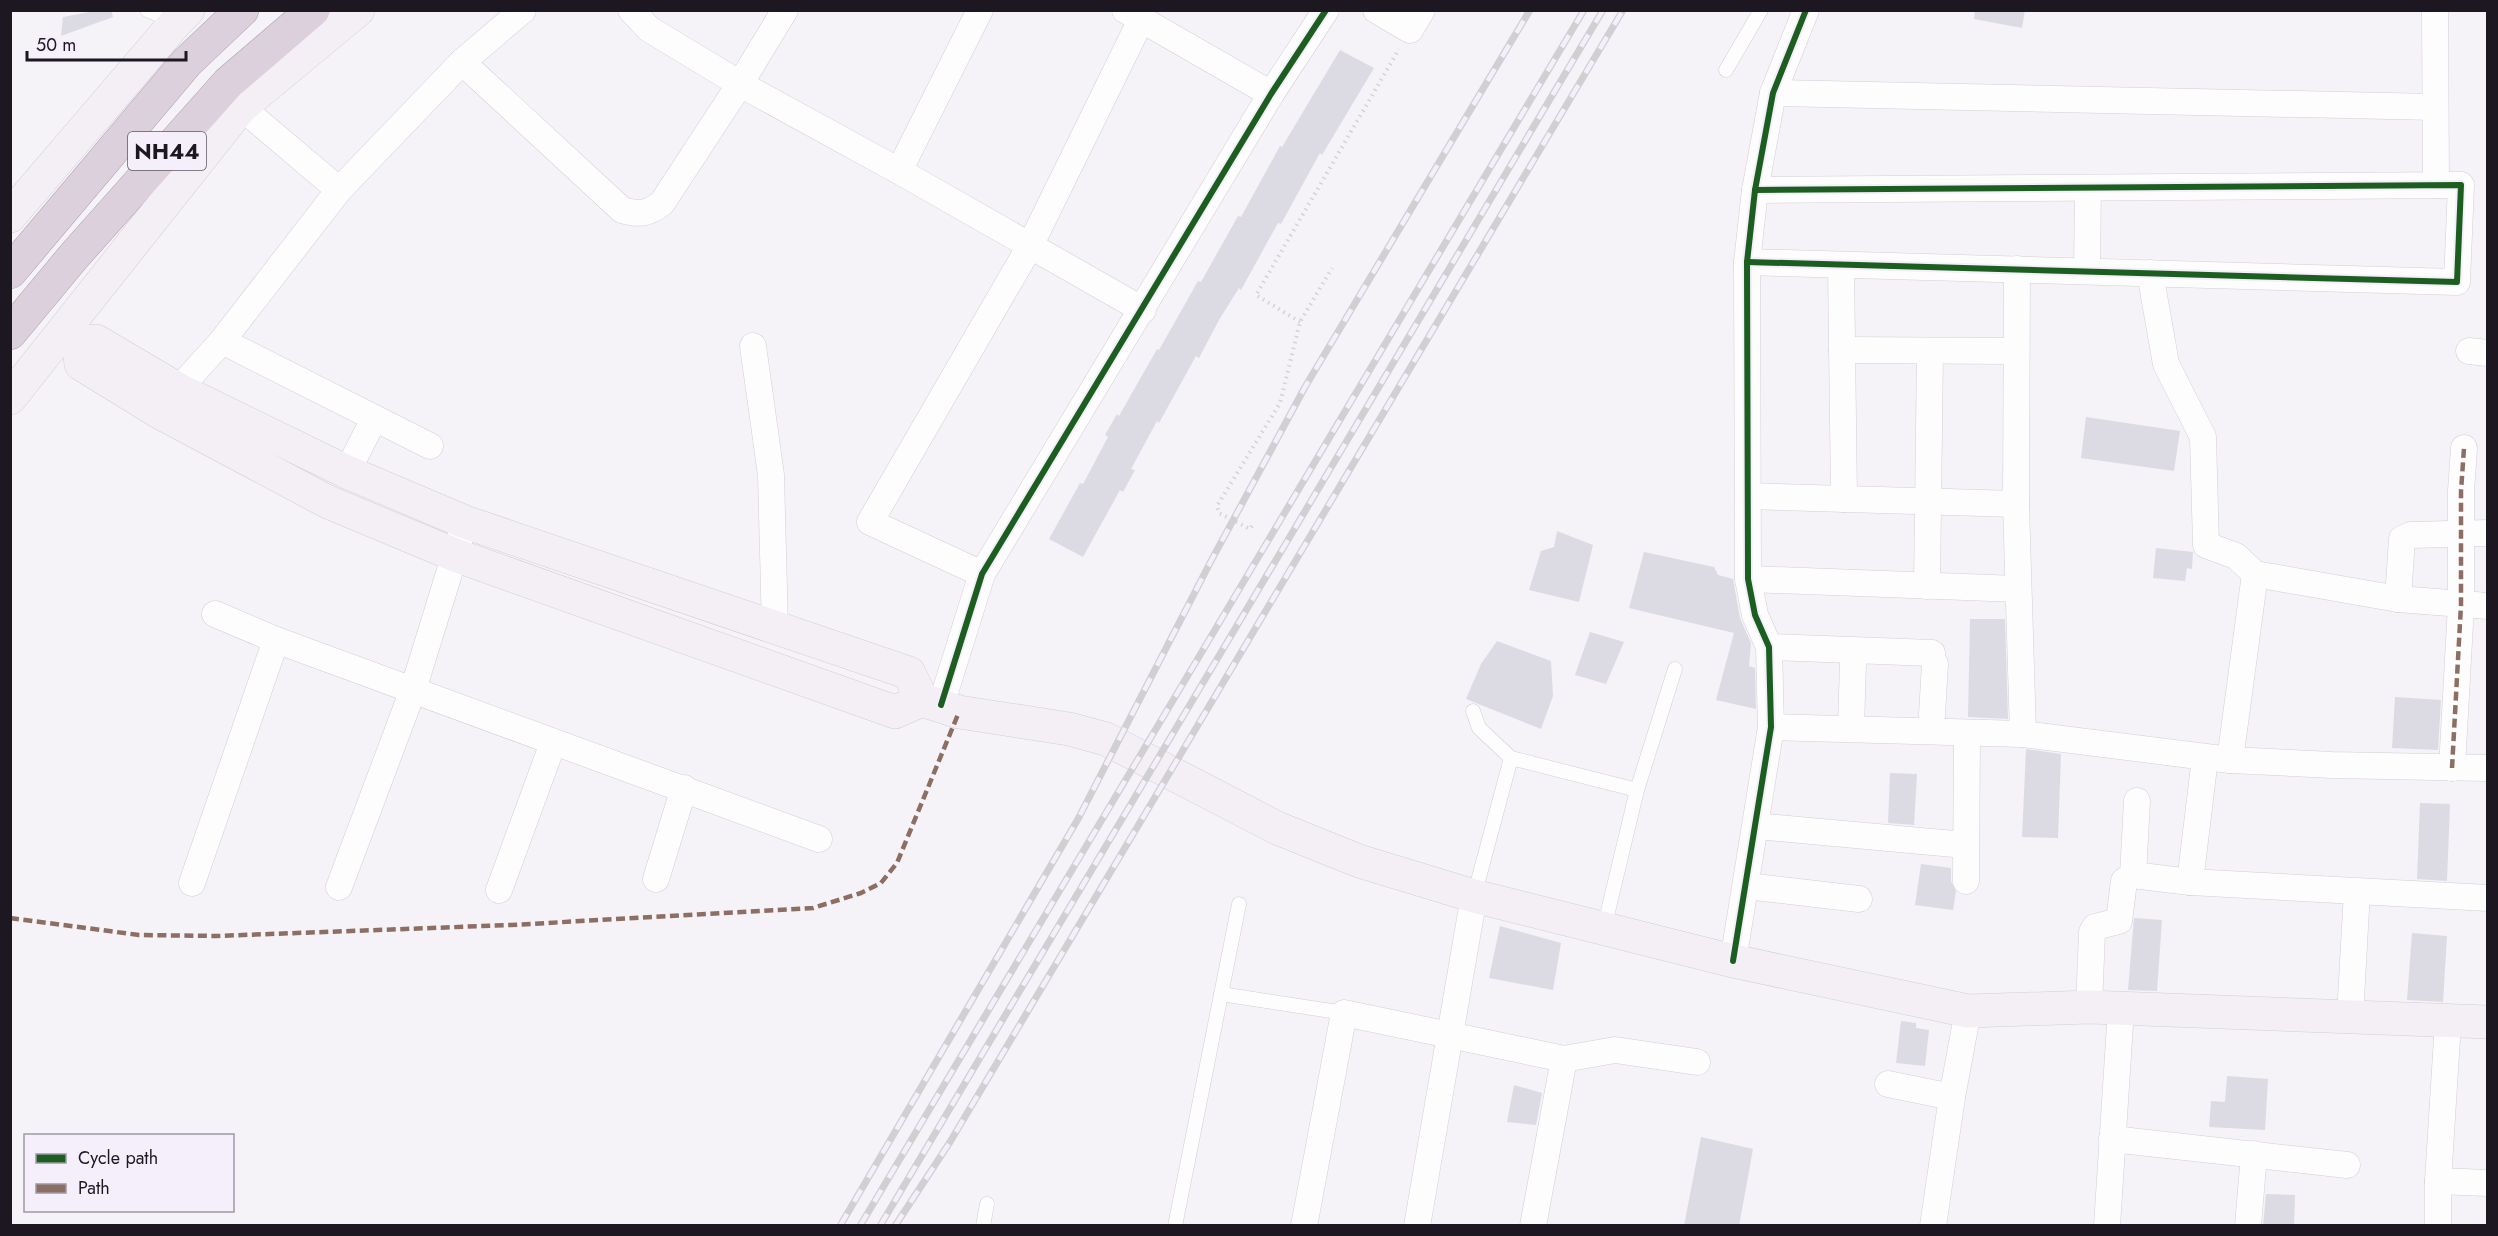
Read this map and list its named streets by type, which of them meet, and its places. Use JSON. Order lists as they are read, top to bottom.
{
  "streets": {
    "highway": ["NH44"]
  },
  "legend": ["Cycle path", "Path"],
  "scale_bar": "50 m"
}
